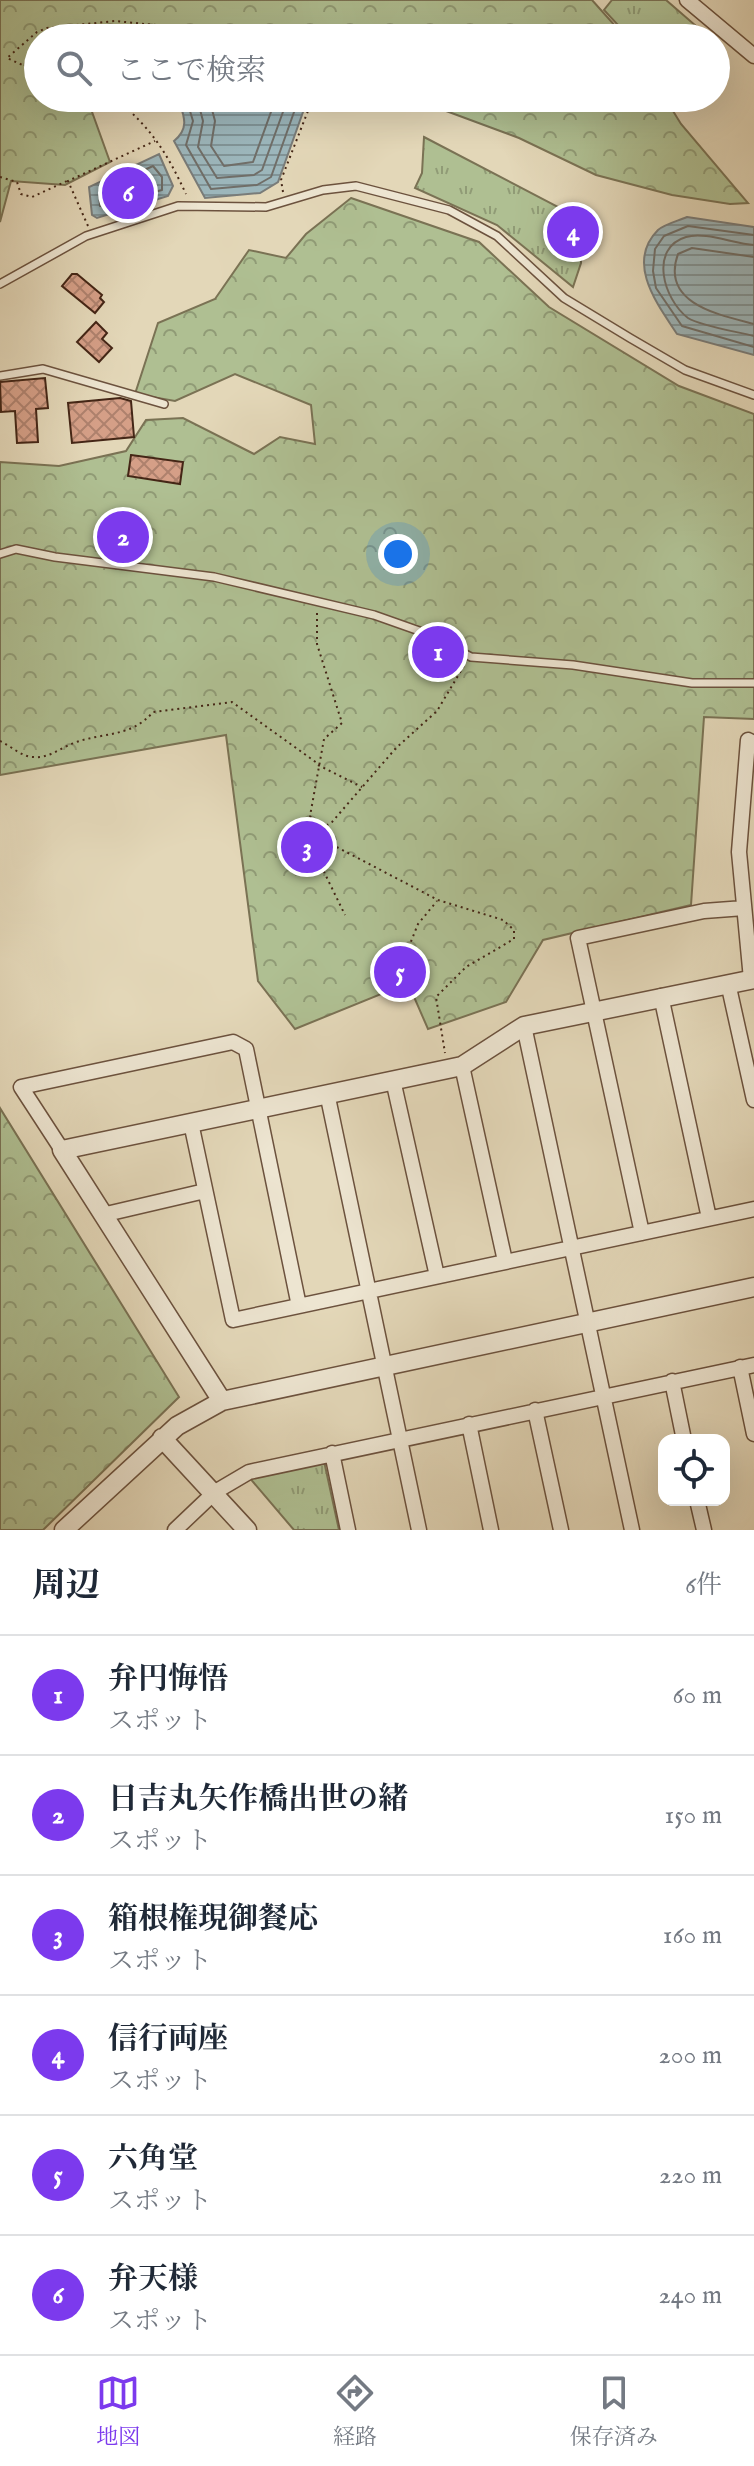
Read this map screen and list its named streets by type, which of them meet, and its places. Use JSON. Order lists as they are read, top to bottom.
{
  "page": {
    "search": "ここで検索",
    "pins": [
      "6",
      "4",
      "2",
      "1",
      "3",
      "5"
    ],
    "heading": ["周辺", "6件"],
    "list": [
      {
        "mark": "1",
        "name": "弁円悔悟",
        "note": "スポット",
        "value": "60 m"
      },
      {
        "mark": "2",
        "name": "日吉丸矢作橋出世の緒",
        "note": "スポット",
        "value": "150 m"
      },
      {
        "mark": "3",
        "name": "箱根権現御餐応",
        "note": "スポット",
        "value": "160 m"
      },
      {
        "mark": "4",
        "name": "信行両座",
        "note": "スポット",
        "value": "200 m"
      },
      {
        "mark": "5",
        "name": "六角堂",
        "note": "スポット",
        "value": "220 m"
      },
      {
        "mark": "6",
        "name": "弁天様",
        "note": "スポット",
        "value": "240 m"
      }
    ],
    "nav": ["地図", "経路", "保存済み"]
  }
}
